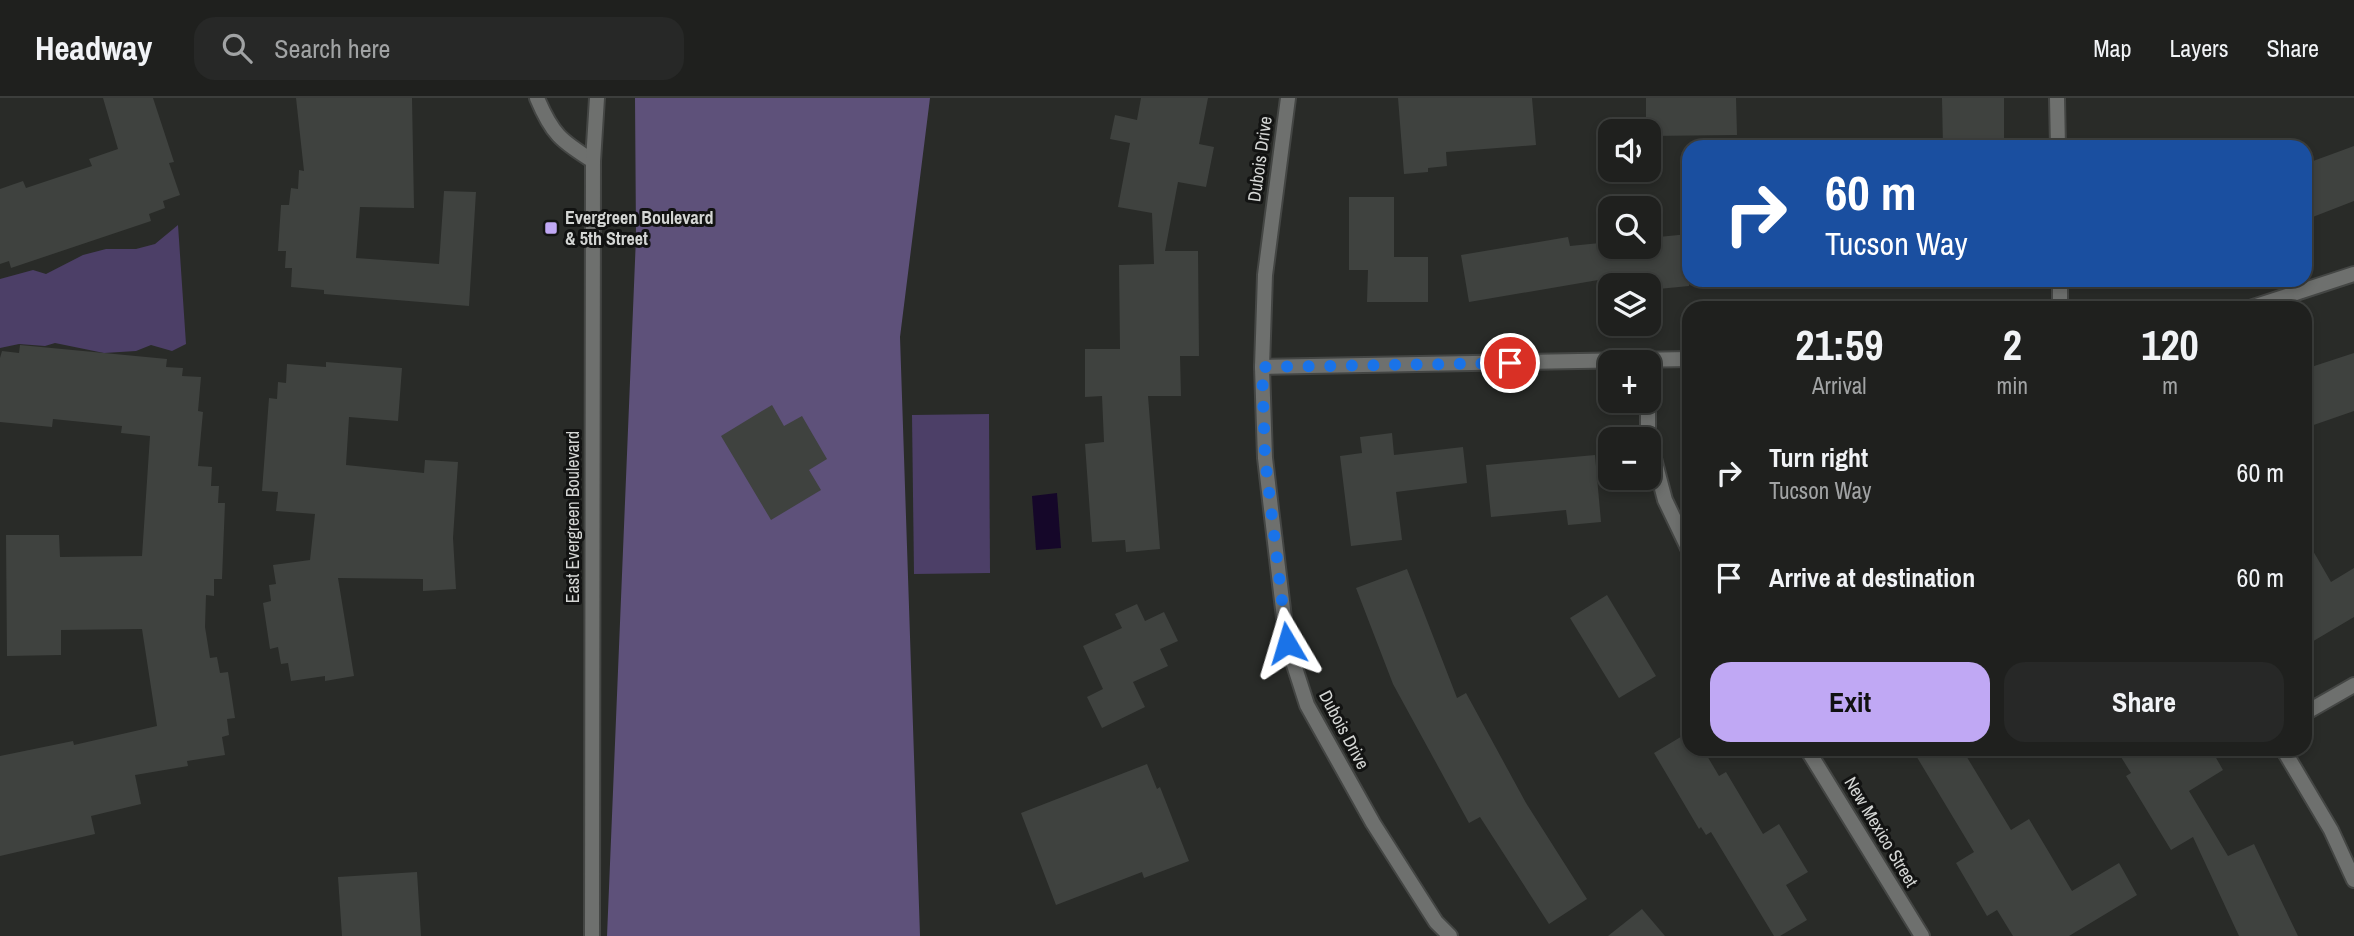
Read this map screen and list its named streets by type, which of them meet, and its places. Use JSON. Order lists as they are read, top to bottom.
{
  "streets": {
    "street": ["Dubois Drive", "East Evergreen Boulevard", "New Mexico Street"]
  },
  "places": {
    "transit": ["Evergreen Boulevard & 5th Street"]
  },
  "page": {
    "header": "Headway",
    "search": "Search here",
    "nav": ["Map", "Layers", "Share"],
    "map_buttons": ["+", "−"],
    "turn": ["60 m", "Tucson Way"],
    "eta": [
      "21:59",
      "Arrival",
      "2",
      "min",
      "120",
      "m"
    ],
    "list": [
      {
        "name": "Turn right",
        "note": "Tucson Way",
        "value": "60 m"
      },
      {
        "name": "Arrive at destination",
        "value": "60 m"
      }
    ],
    "buttons": ["Exit", "Share"]
  }
}
